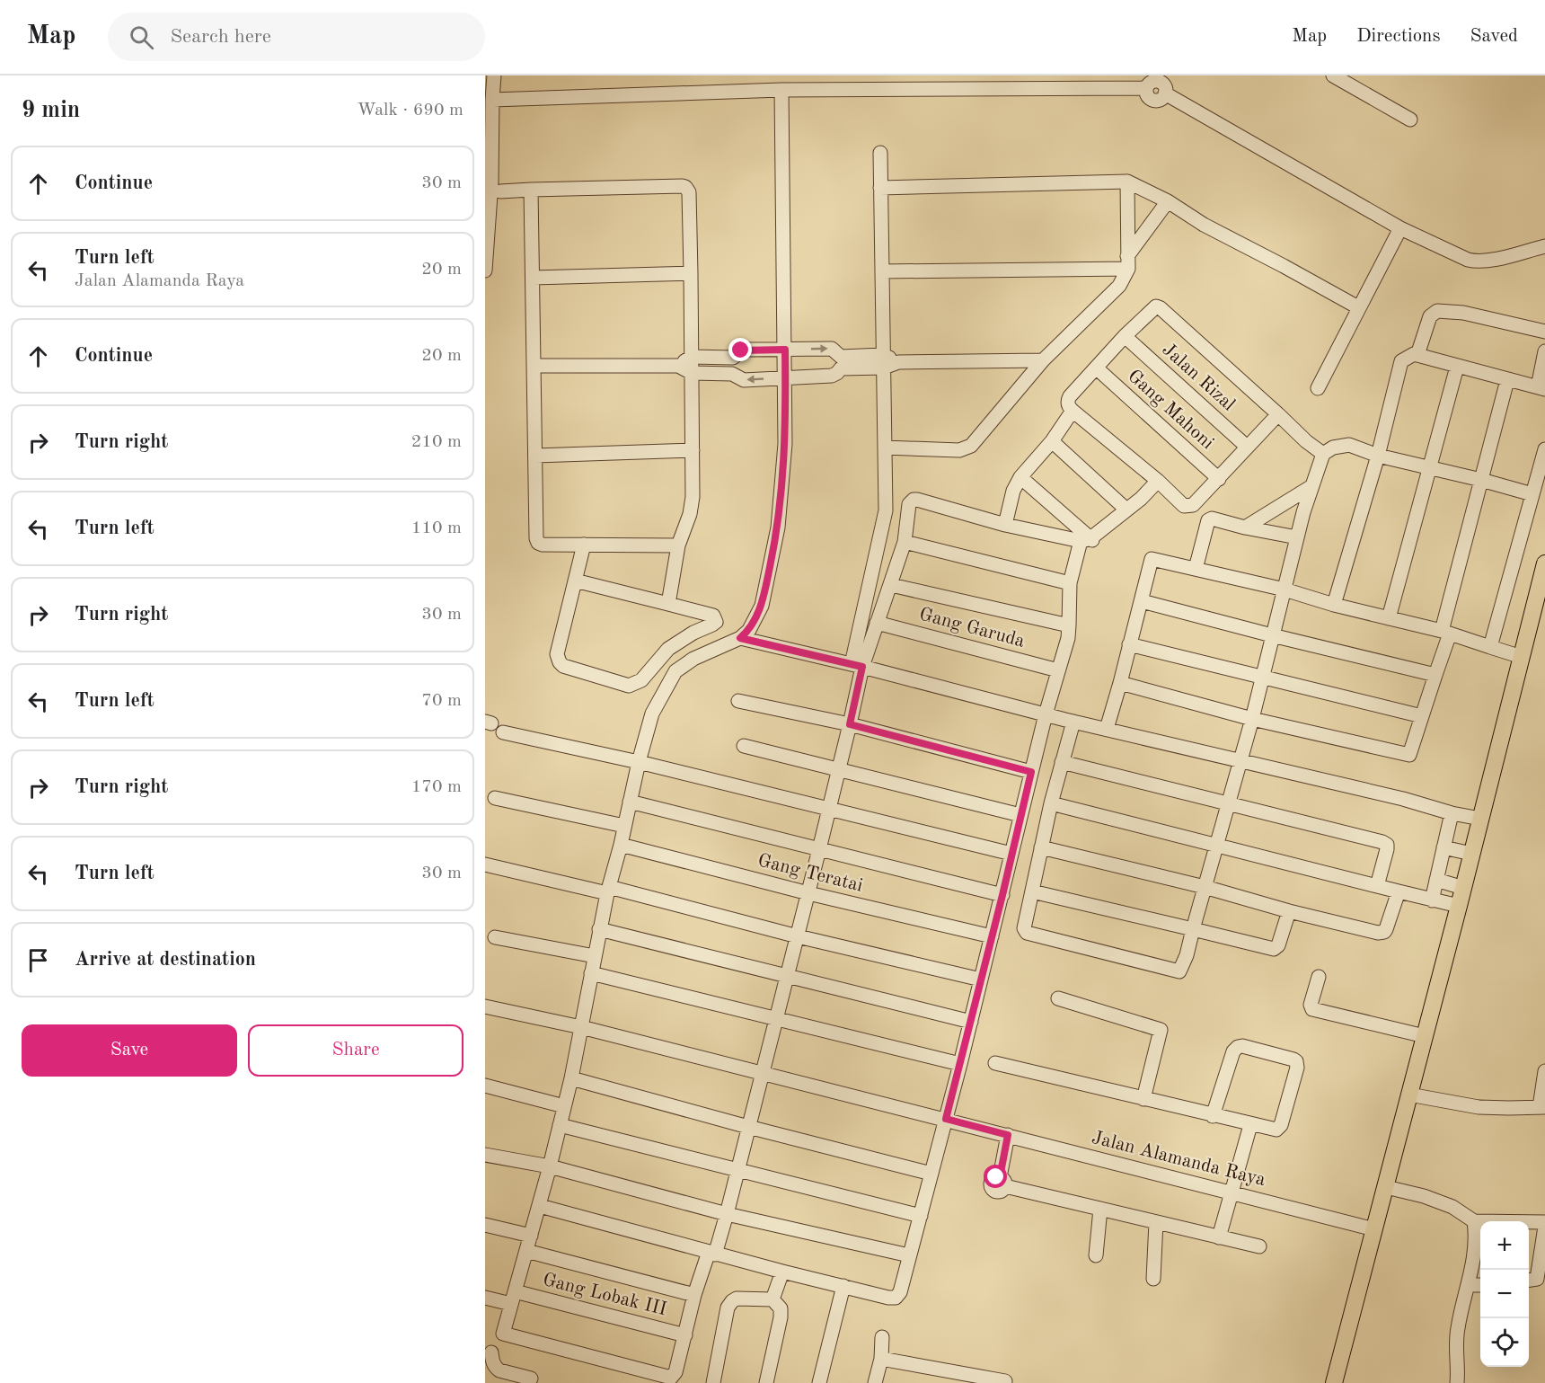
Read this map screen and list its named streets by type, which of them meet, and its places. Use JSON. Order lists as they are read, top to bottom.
{
  "streets": {
    "street": [
      "Jalan Rizal",
      "Gang Mahoni",
      "Gang Garuda",
      "Gang Teratai",
      "Jalan Alamanda Raya",
      "Gang Lobak III"
    ]
  },
  "page": {
    "header": "Map",
    "search": "Search here",
    "nav": ["Map", "Directions", "Saved"],
    "heading": ["9 min", "Walk · 690 m"],
    "list": [
      ["Continue", "30 m"],
      ["Turn left", "Jalan Alamanda Raya", "20 m"],
      ["Continue", "20 m"],
      ["Turn right", "210 m"],
      ["Turn left", "110 m"],
      ["Turn right", "30 m"],
      ["Turn left", "70 m"],
      ["Turn right", "170 m"],
      ["Turn left", "30 m"],
      "Arrive at destination"
    ],
    "buttons": ["Save", "Share"],
    "map_buttons": ["+", "−"]
  }
}
